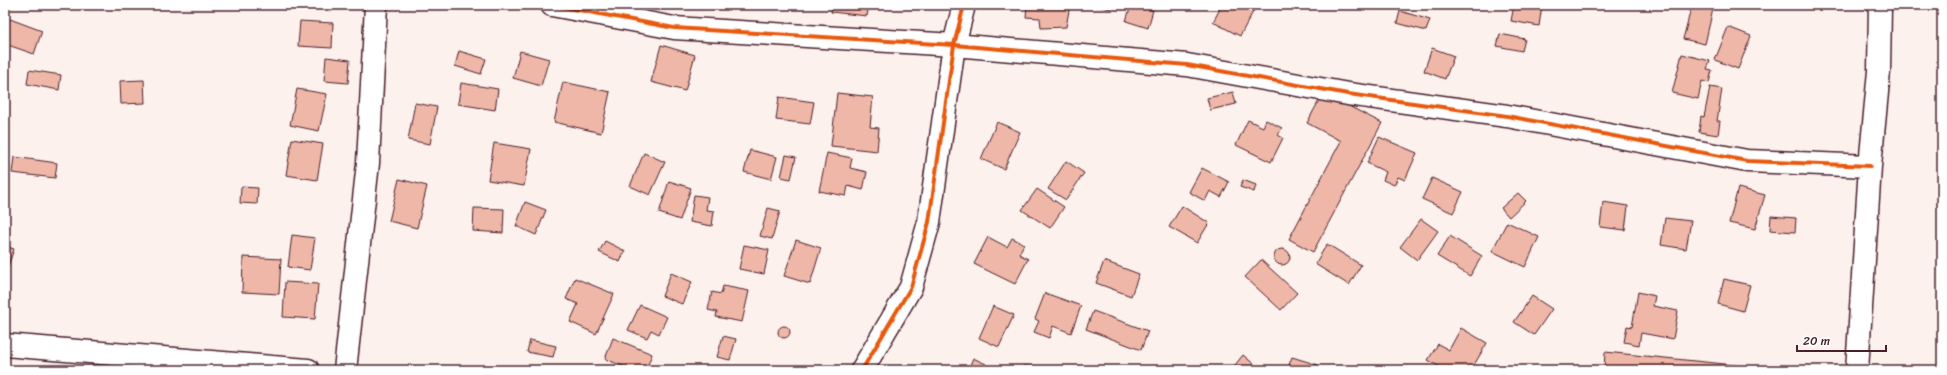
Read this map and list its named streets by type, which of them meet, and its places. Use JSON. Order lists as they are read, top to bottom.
{
  "scale_bar": "20 m"
}
